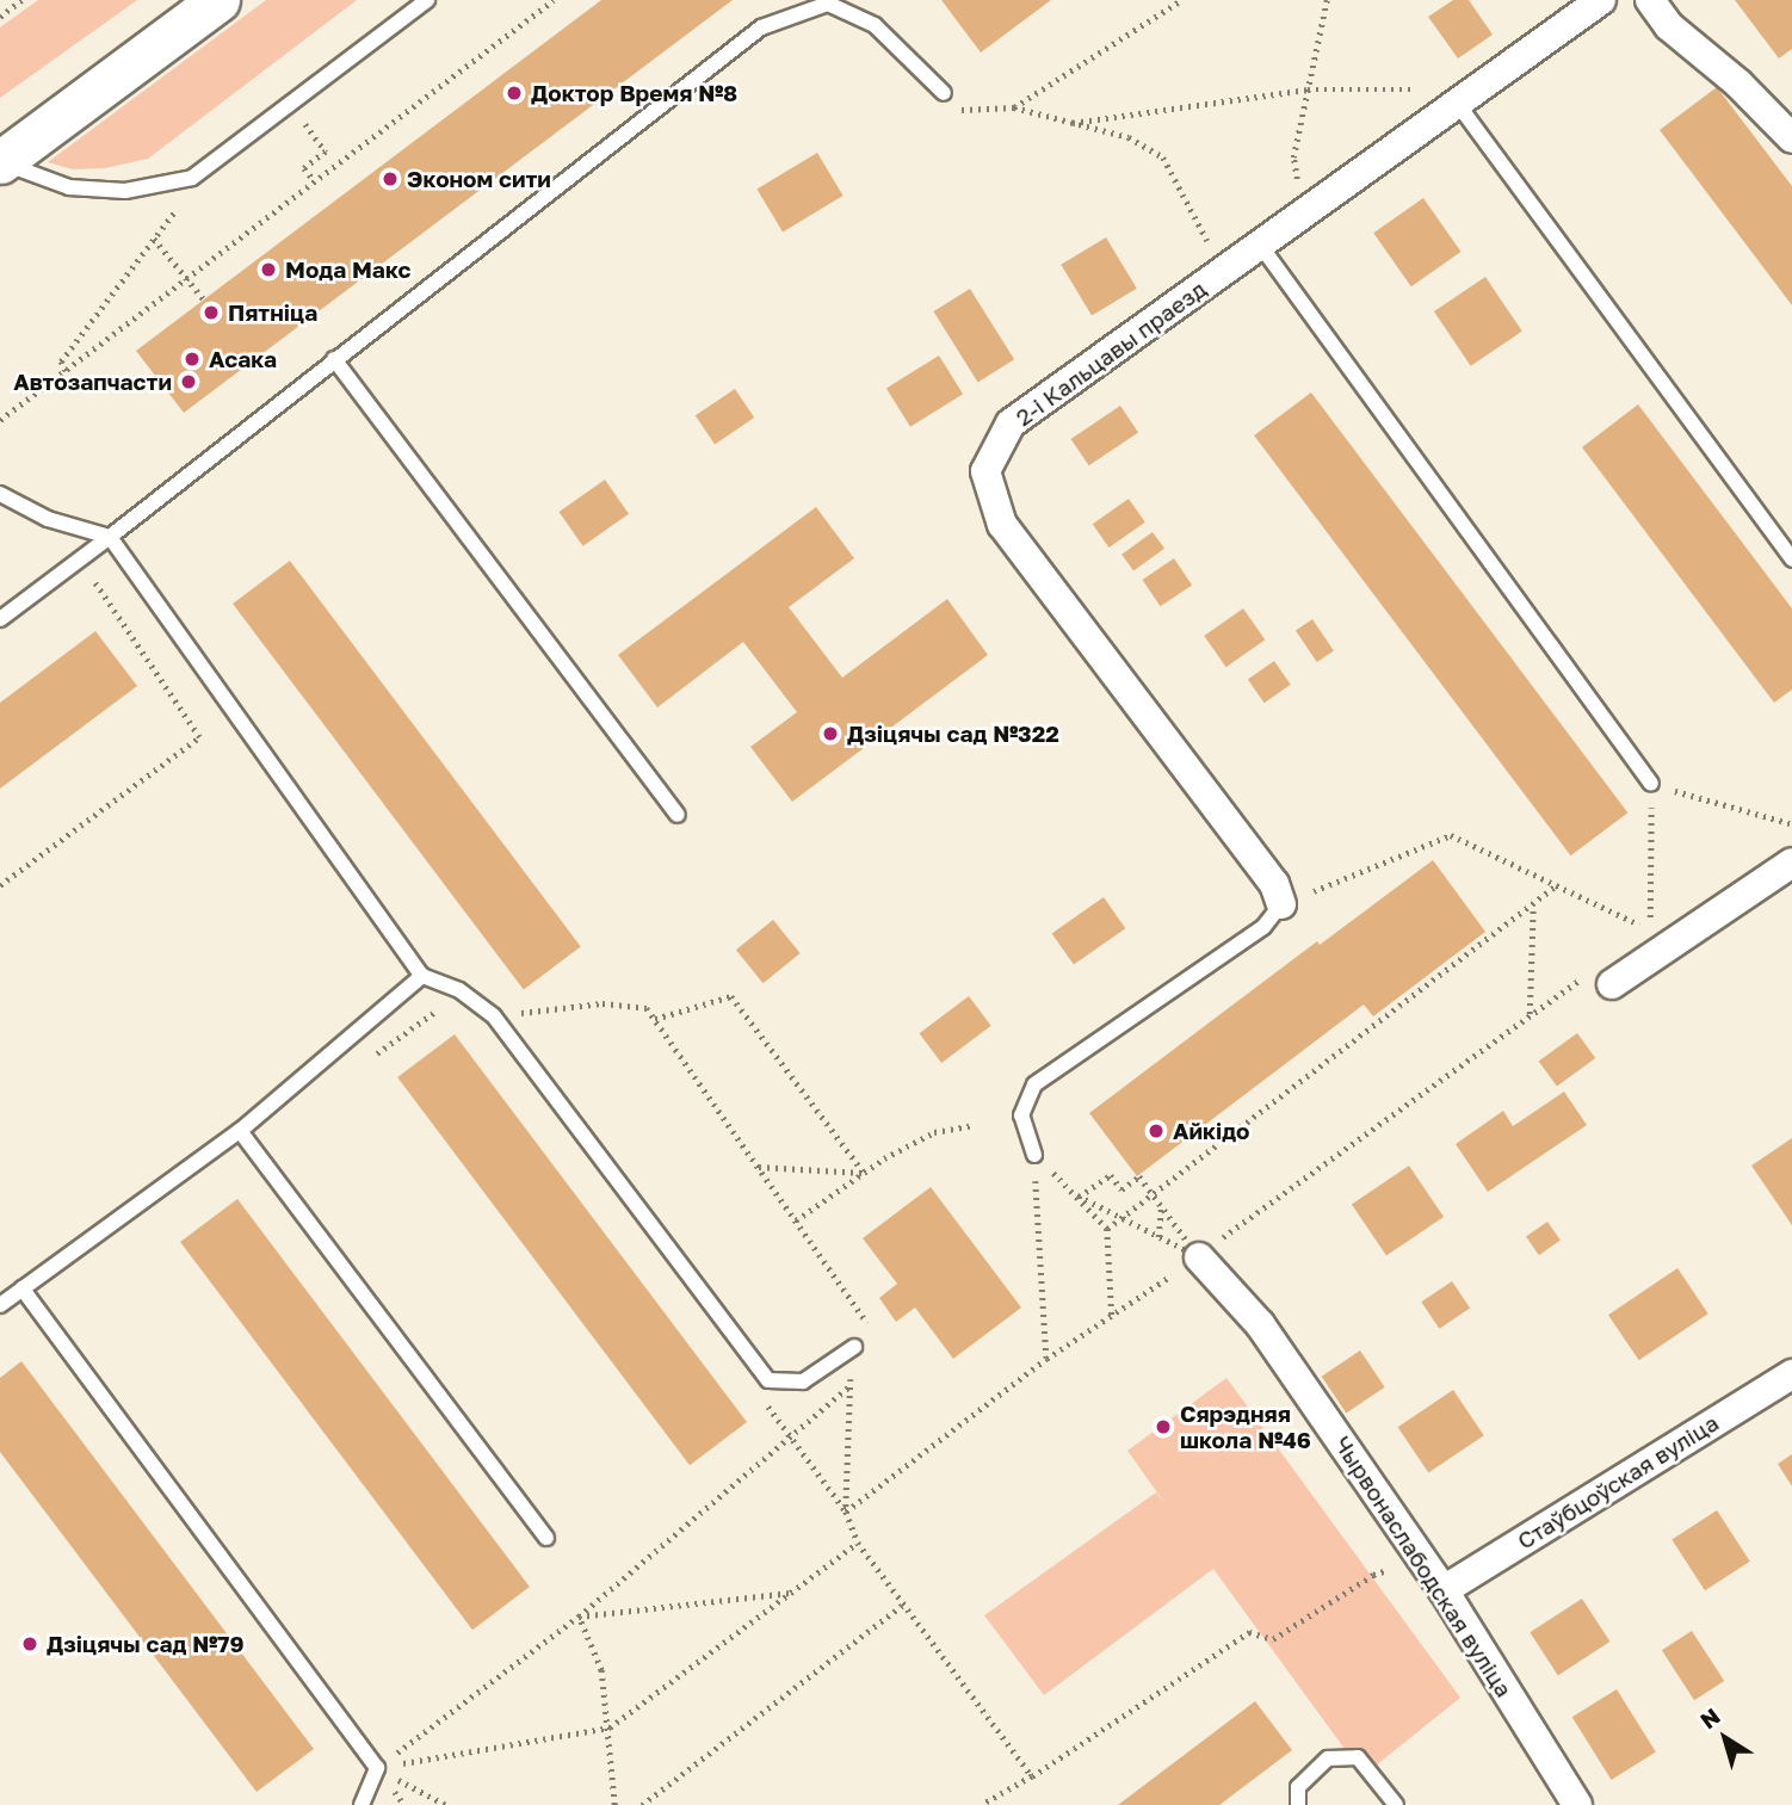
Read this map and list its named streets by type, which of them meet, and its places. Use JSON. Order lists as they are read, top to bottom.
{
  "streets": {
    "street": ["2-і Кальцавы праезд", "Стаўбцоўская вуліца", "Чырвонаслабодская вуліца"]
  },
  "crossings": [
    ["Стаўбцоўская вуліца", "Чырвонаслабодская вуліца"]
  ],
  "places": [
    "Доктор Время №8",
    "Эконом сити",
    "Мода Макс",
    "Пятніца",
    "Асака",
    "Автозапчасти",
    "Дзіцячы сад №322",
    "Айкідо",
    "Сярэдняя школа №46",
    "Дзіцячы сад №79"
  ],
  "north": "top left"
}
